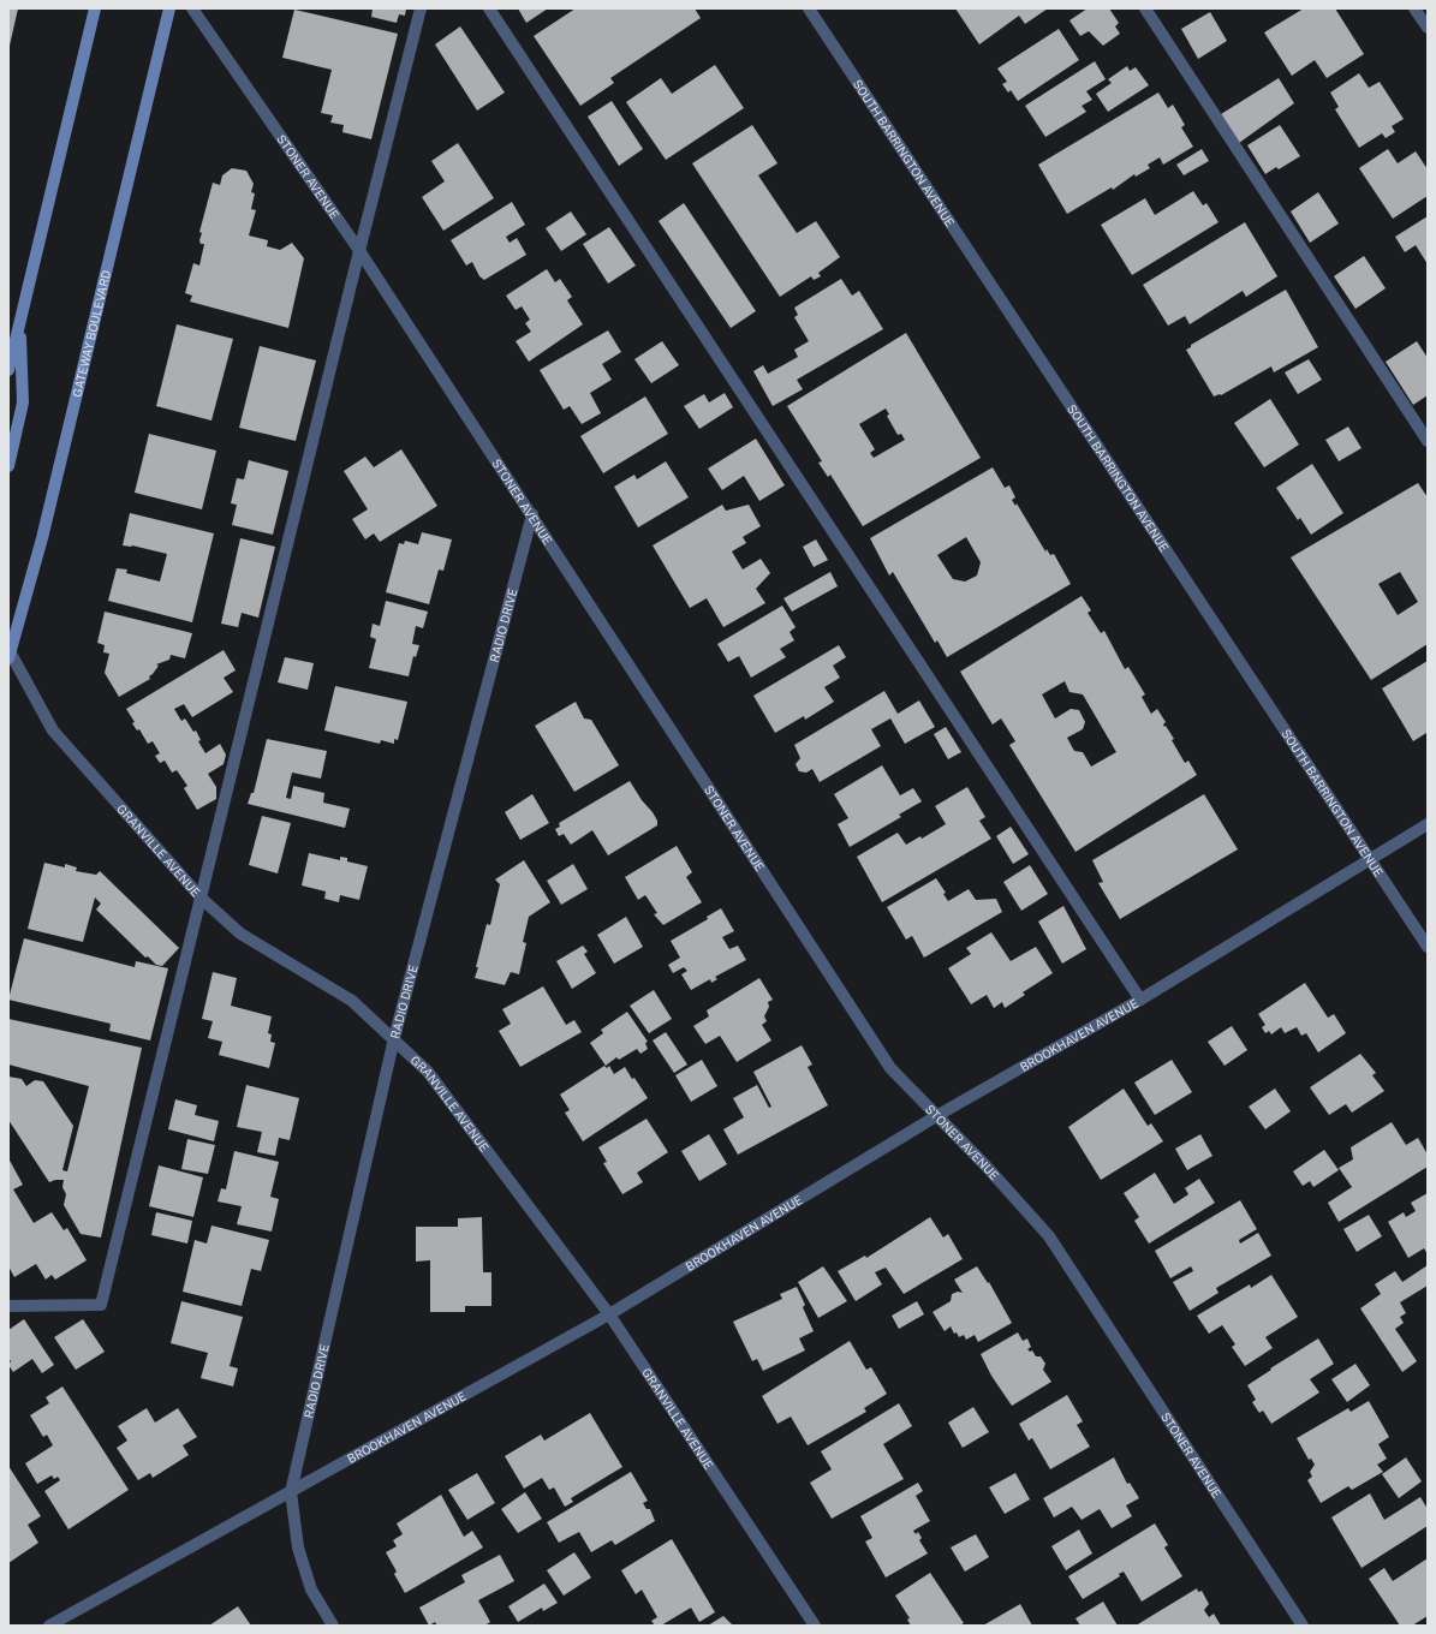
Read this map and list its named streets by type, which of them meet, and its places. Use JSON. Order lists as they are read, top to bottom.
{
  "streets": {
    "main road": ["GATEWAY BOULEVARD"],
    "street": [
      "SOUTH BARRINGTON AVENUE",
      "STONER AVENUE",
      "RADIO DRIVE",
      "GRANVILLE AVENUE",
      "BROOKHAVEN AVENUE"
    ]
  },
  "crossings": [
    ["SOUTH BARRINGTON AVENUE", "BROOKHAVEN AVENUE"],
    ["STONER AVENUE", "RADIO DRIVE"],
    ["STONER AVENUE", "BROOKHAVEN AVENUE"],
    ["GATEWAY BOULEVARD", "GRANVILLE AVENUE"],
    ["RADIO DRIVE", "GRANVILLE AVENUE"],
    ["RADIO DRIVE", "BROOKHAVEN AVENUE"],
    ["GRANVILLE AVENUE", "BROOKHAVEN AVENUE"]
  ]
}
